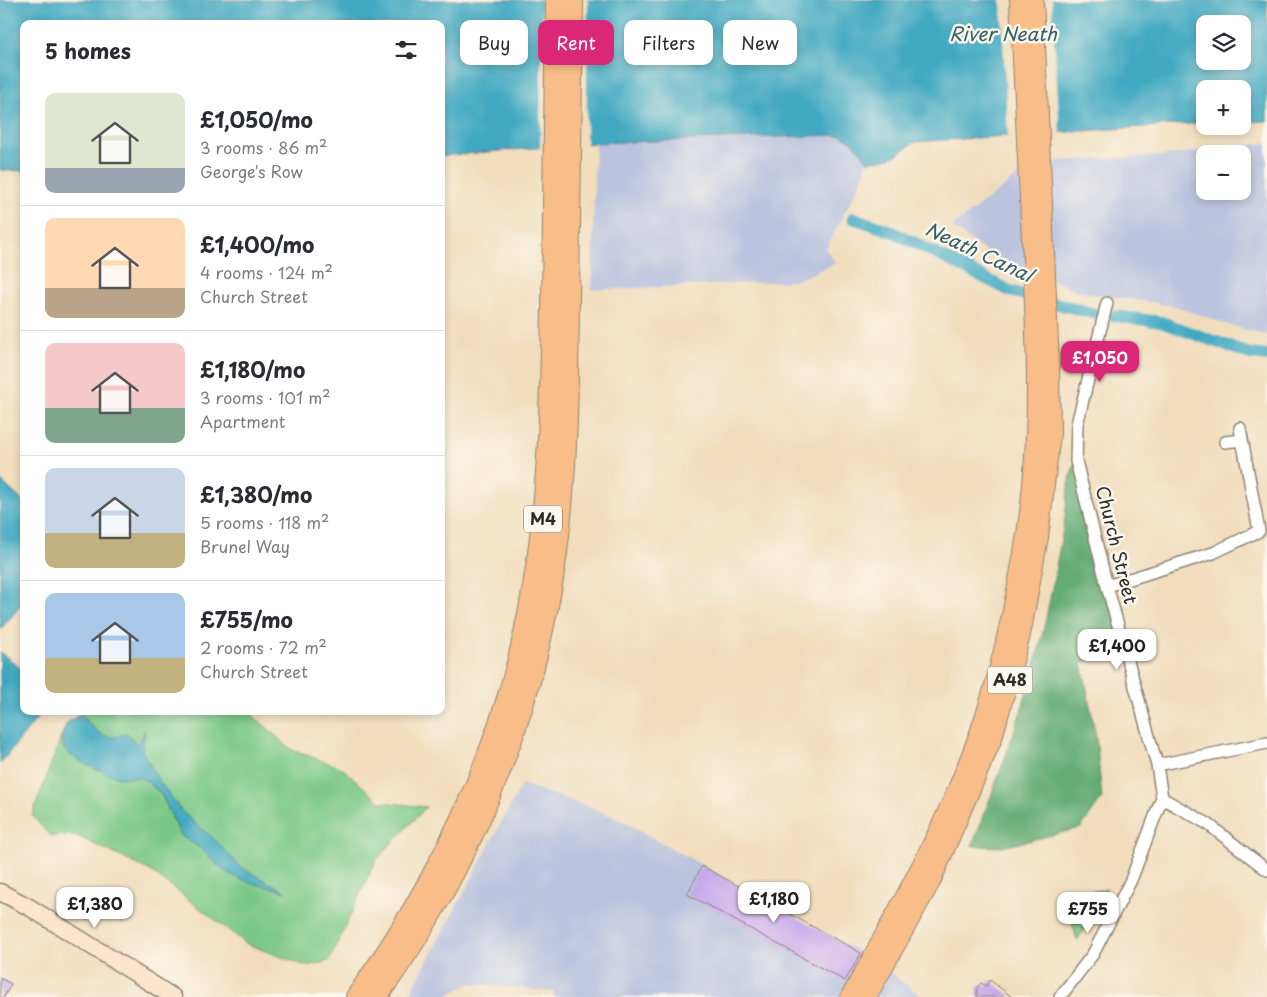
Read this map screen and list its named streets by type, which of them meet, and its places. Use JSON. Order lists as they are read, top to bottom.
{
  "streets": {
    "highway": ["M4"],
    "main road": ["A48"],
    "street": ["Church Street"]
  },
  "water": ["River Neath", "Neath Canal"],
  "page": {
    "map_buttons": ["+", "−"],
    "chip": [
      "Buy",
      "Rent",
      "Filters",
      "New"
    ],
    "heading": "5 homes",
    "list": [
      {
        "name": "£1,050/mo",
        "note": "3 rooms · 86 m² · George's Row"
      },
      {
        "name": "£1,400/mo",
        "note": "4 rooms · 124 m² · Church Street"
      },
      {
        "name": "£1,180/mo",
        "note": "3 rooms · 101 m² · Apartment"
      },
      {
        "name": "£1,380/mo",
        "note": "5 rooms · 118 m² · Brunel Way"
      },
      {
        "name": "£755/mo",
        "note": "2 rooms · 72 m² · Church Street"
      }
    ],
    "price": [
      "£1,050",
      "£1,400",
      "£1,180",
      "£1,380",
      "£755"
    ]
  }
}
